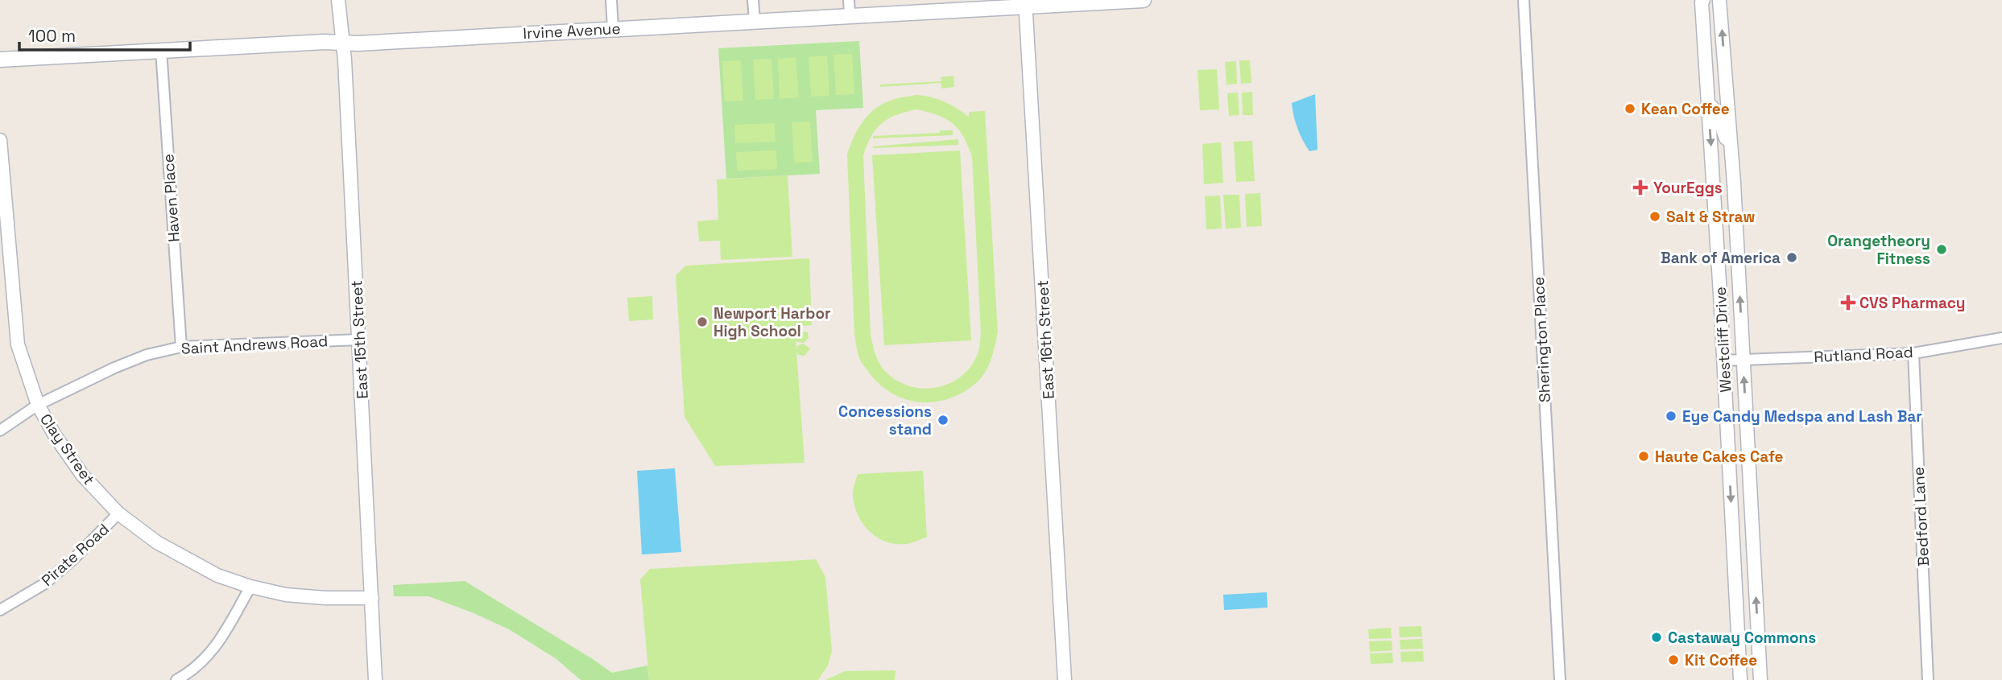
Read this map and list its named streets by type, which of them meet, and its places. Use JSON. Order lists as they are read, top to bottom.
{
  "streets": {
    "main road": ["Irvine Avenue"],
    "street": [
      "Haven Place",
      "East 15th Street",
      "East 16th Street",
      "Sherington Place",
      "Westcliff Drive",
      "Saint Andrews Road",
      "Rutland Road",
      "Clay Street",
      "Bedford Lane",
      "Pirate Road"
    ]
  },
  "crossings": [
    ["Irvine Avenue", "Haven Place"],
    ["Irvine Avenue", "East 15th Street"],
    ["Irvine Avenue", "East 16th Street"],
    ["Haven Place", "Saint Andrews Road"],
    ["East 15th Street", "Saint Andrews Road"],
    ["East 15th Street", "Clay Street"],
    ["Westcliff Drive", "Rutland Road"],
    ["Saint Andrews Road", "Clay Street"],
    ["Rutland Road", "Bedford Lane"],
    ["Clay Street", "Pirate Road"]
  ],
  "places": {
    "other": [
      "Kean Coffee",
      "Salt & Straw",
      "Orangetheory Fitness",
      "Bank of America",
      "Newport Harbor High School",
      "Eye Candy Medspa and Lash Bar",
      "Concessions stand",
      "Haute Cakes Cafe",
      "Castaway Commons",
      "Kit Coffee"
    ],
    "health": ["YourEggs", "CVS Pharmacy"]
  },
  "scale_bar": "100 m"
}
